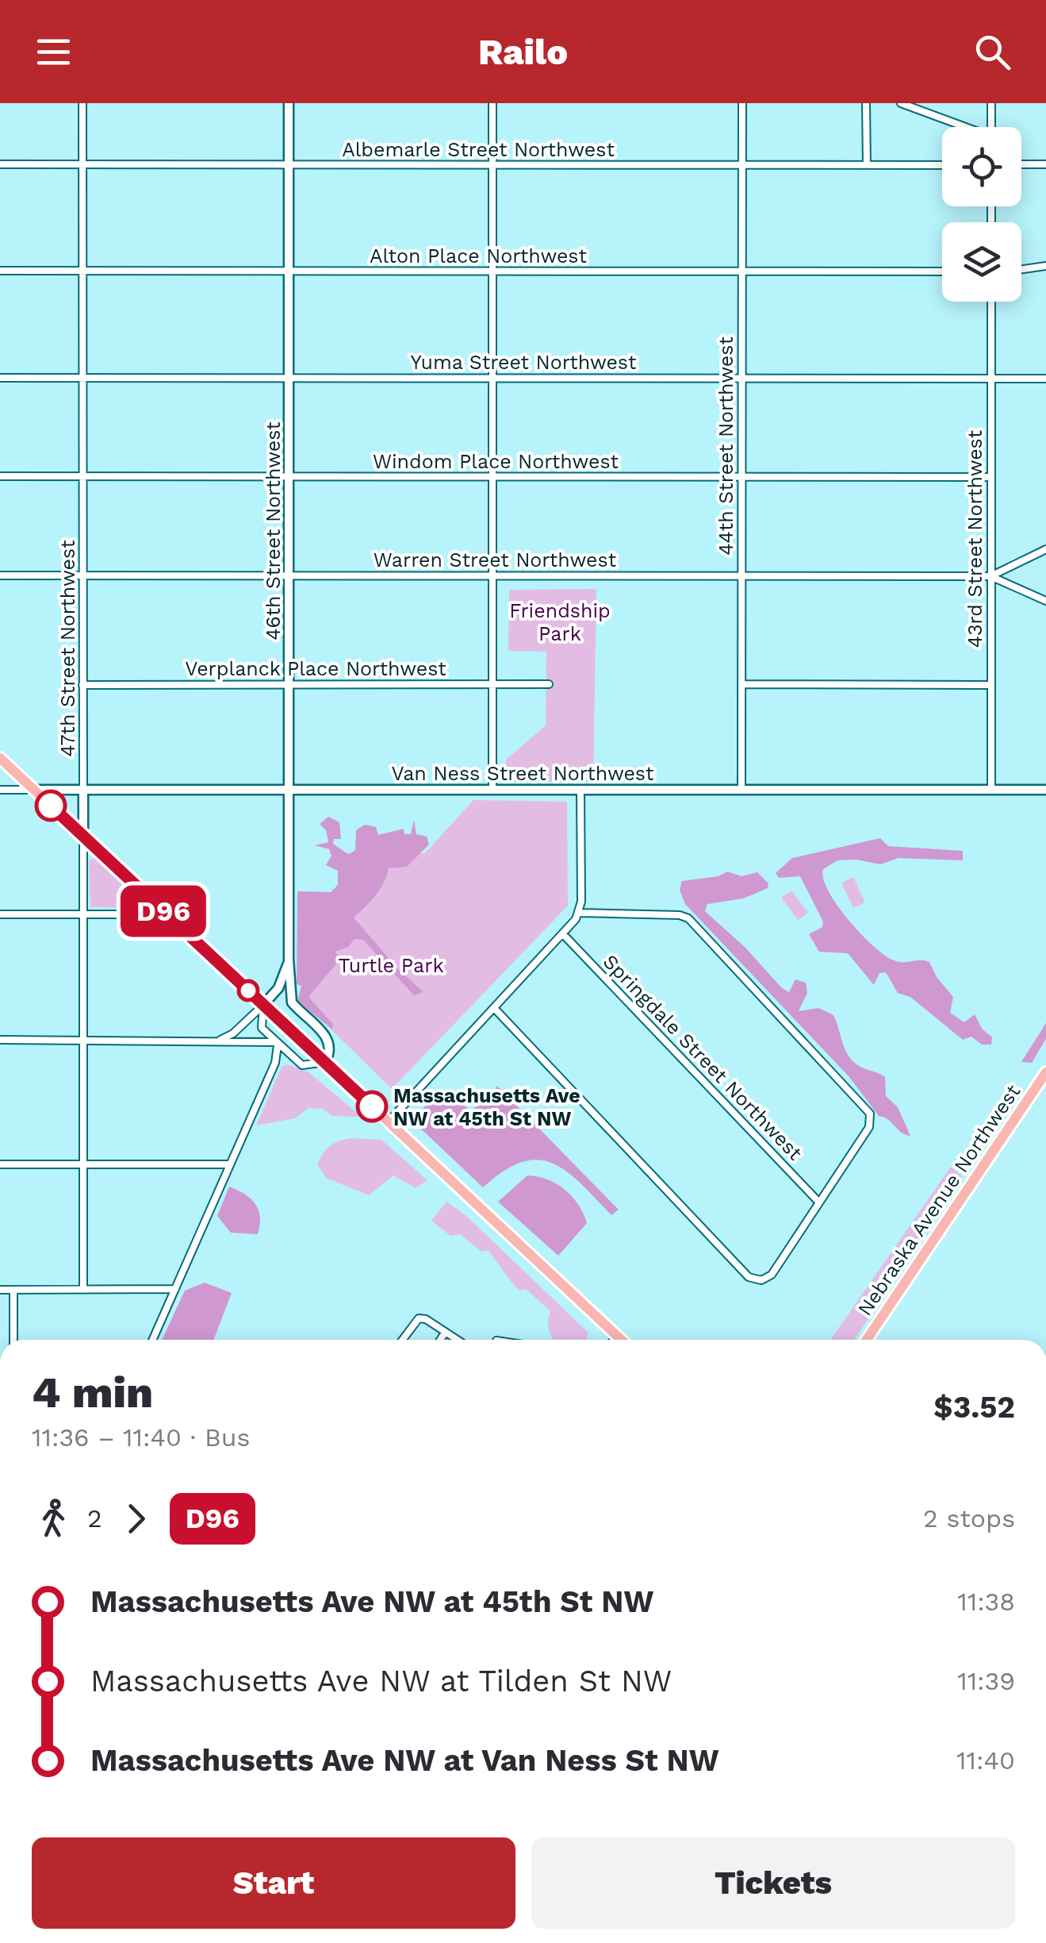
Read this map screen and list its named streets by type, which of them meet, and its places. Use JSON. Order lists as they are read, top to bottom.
{
  "streets": {
    "main road": ["Nebraska Avenue Northwest"],
    "street": [
      "Albemarle Street Northwest",
      "Alton Place Northwest",
      "Yuma Street Northwest",
      "44th Street Northwest",
      "Windom Place Northwest",
      "46th Street Northwest",
      "43rd Street Northwest",
      "Warren Street Northwest",
      "47th Street Northwest",
      "Verplanck Place Northwest",
      "Van Ness Street Northwest",
      "Springdale Street Northwest"
    ]
  },
  "crossings": [
    ["Albemarle Street Northwest", "44th Street Northwest"],
    ["Albemarle Street Northwest", "46th Street Northwest"],
    ["Albemarle Street Northwest", "47th Street Northwest"],
    ["Alton Place Northwest", "44th Street Northwest"],
    ["Alton Place Northwest", "46th Street Northwest"],
    ["Alton Place Northwest", "47th Street Northwest"],
    ["Yuma Street Northwest", "44th Street Northwest"],
    ["Yuma Street Northwest", "46th Street Northwest"],
    ["Yuma Street Northwest", "43rd Street Northwest"],
    ["Yuma Street Northwest", "47th Street Northwest"],
    ["44th Street Northwest", "Windom Place Northwest"],
    ["44th Street Northwest", "Warren Street Northwest"],
    ["44th Street Northwest", "Van Ness Street Northwest"],
    ["Windom Place Northwest", "46th Street Northwest"],
    ["Windom Place Northwest", "43rd Street Northwest"],
    ["Windom Place Northwest", "47th Street Northwest"],
    ["46th Street Northwest", "Warren Street Northwest"],
    ["46th Street Northwest", "Verplanck Place Northwest"],
    ["46th Street Northwest", "Van Ness Street Northwest"],
    ["43rd Street Northwest", "Warren Street Northwest"],
    ["43rd Street Northwest", "Van Ness Street Northwest"],
    ["Warren Street Northwest", "47th Street Northwest"],
    ["47th Street Northwest", "Verplanck Place Northwest"],
    ["47th Street Northwest", "Van Ness Street Northwest"]
  ],
  "parks": ["Friendship Park", "Turtle Park"],
  "places": ["Massachusetts Ave NW at 45th St NW"],
  "lines": ["bus line D96"],
  "page": {
    "header": "Railo",
    "on_map": "D96",
    "heading": ["4 min", "11:36 – 11:40 · Bus", "$3.52"],
    "legs": ["2", "D96", "2 stops"],
    "list": [
      {
        "name": "Massachusetts Ave NW at 45th St NW",
        "value": "11:38"
      },
      {
        "name": "Massachusetts Ave NW at Tilden St NW",
        "value": "11:39"
      },
      {
        "name": "Massachusetts Ave NW at Van Ness St NW",
        "value": "11:40"
      }
    ],
    "buttons": ["Start", "Tickets"]
  }
}
